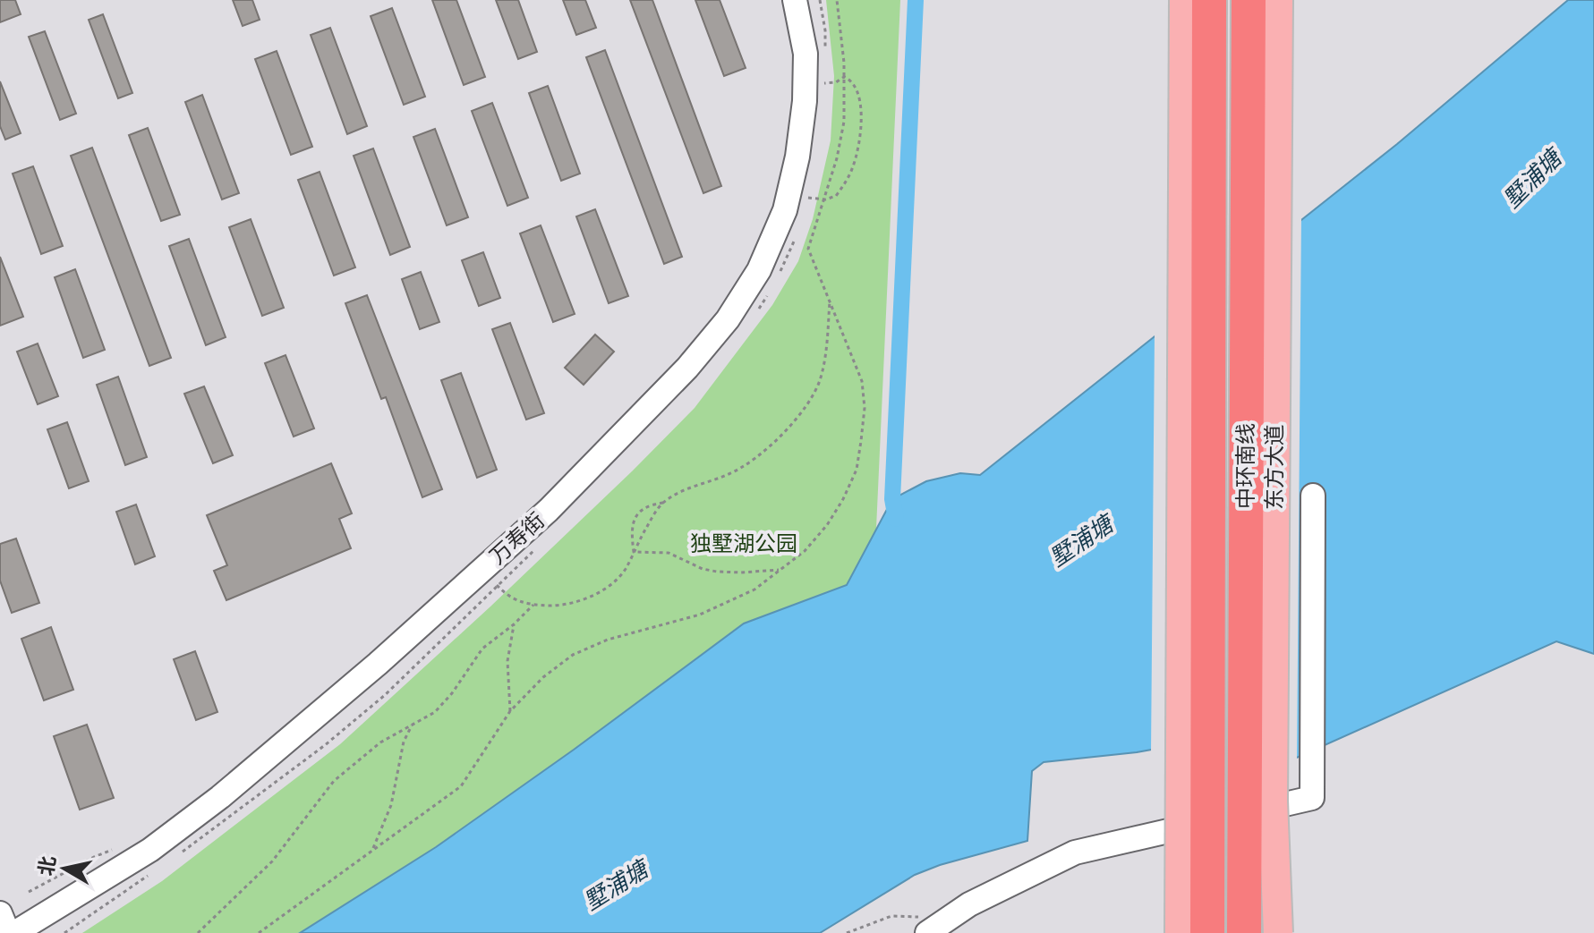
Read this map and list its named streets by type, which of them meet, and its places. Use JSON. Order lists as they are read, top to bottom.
{
  "streets": {
    "highway": ["中环南线"],
    "main road": ["东方大道"],
    "street": ["万寿街"]
  },
  "water": ["墅浦塘"],
  "parks": ["独墅湖公园"],
  "north": "left"
}
